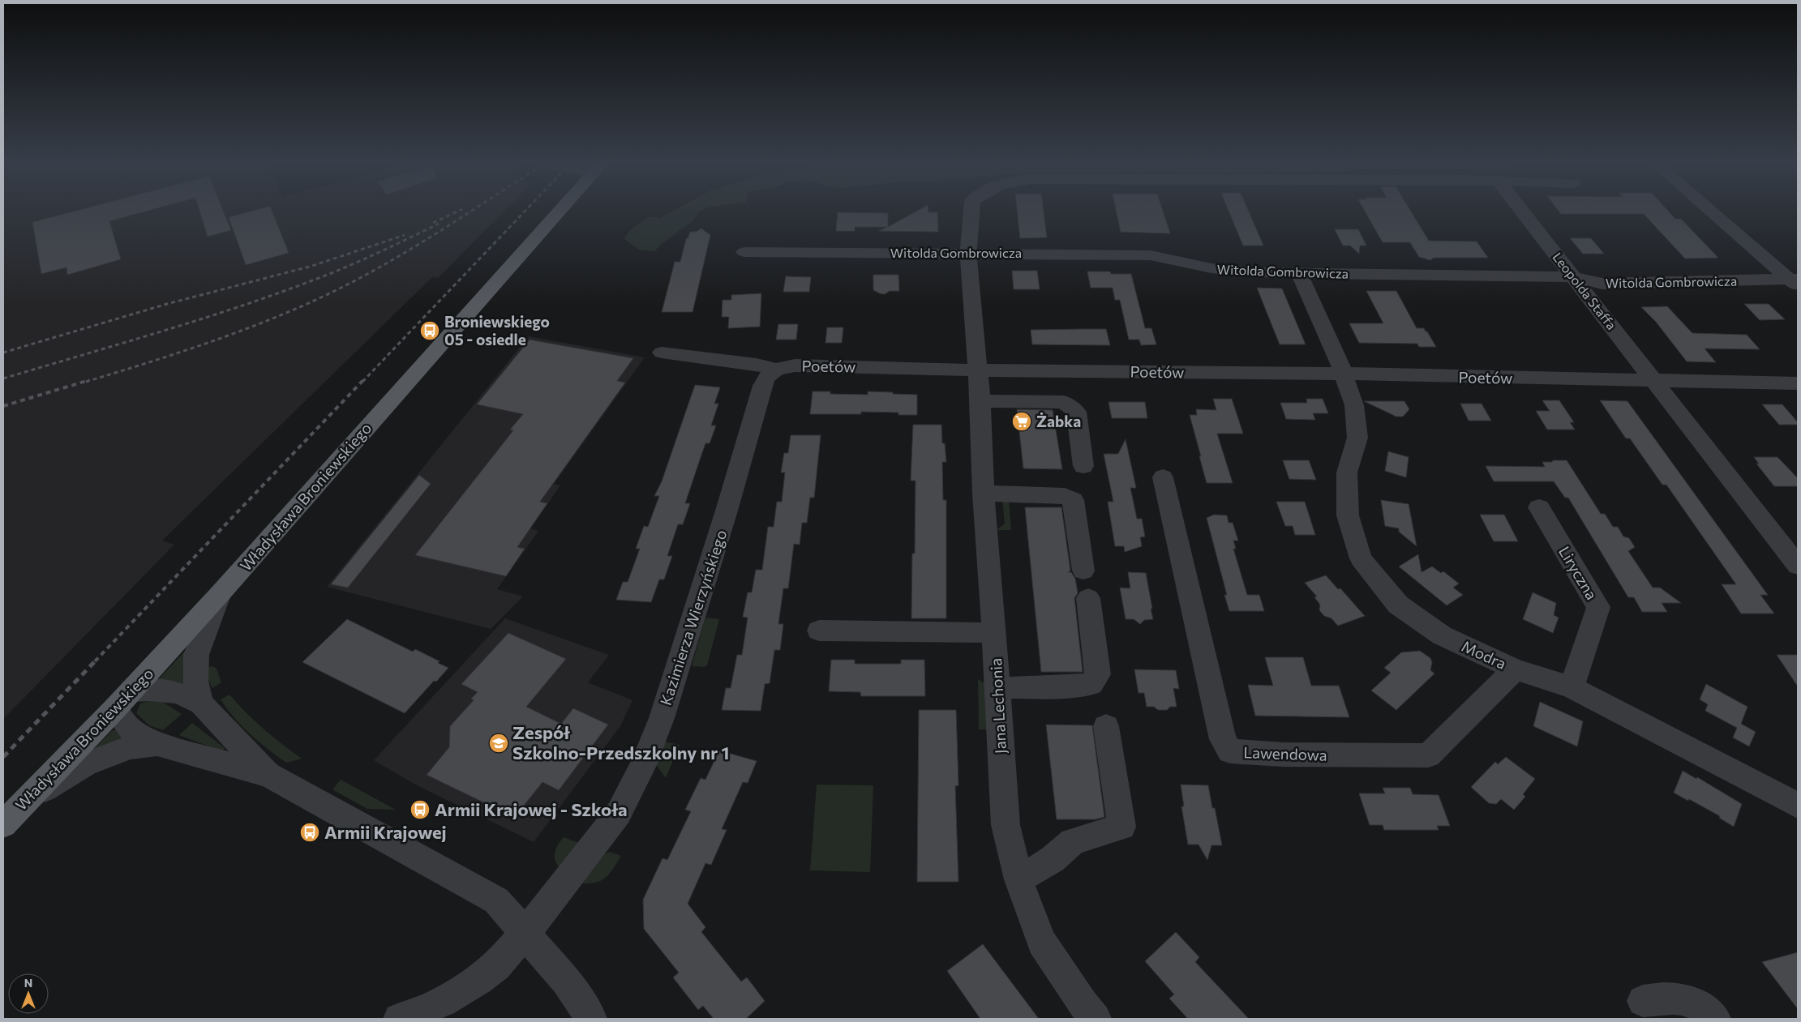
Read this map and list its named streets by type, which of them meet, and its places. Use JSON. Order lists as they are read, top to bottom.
{
  "streets": {
    "main road": ["Władysława Broniewskiego"],
    "street": [
      "Witolda Gombrowicza",
      "Leopolda Staffa",
      "Poetów",
      "Liryczna",
      "Kazimierza Wierzyńskiego",
      "Modra",
      "Jana Lechonia",
      "Lawendowa"
    ]
  },
  "crossings": [
    ["Witolda Gombrowicza", "Leopolda Staffa"],
    ["Witolda Gombrowicza", "Modra"],
    ["Witolda Gombrowicza", "Jana Lechonia"],
    ["Leopolda Staffa", "Poetów"],
    ["Poetów", "Kazimierza Wierzyńskiego"],
    ["Poetów", "Modra"],
    ["Poetów", "Jana Lechonia"],
    ["Liryczna", "Modra"],
    ["Modra", "Lawendowa"]
  ],
  "places": {
    "bus stop": ["Broniewskiego 05 - osiedle", "Armii Krajowej - Szkoła", "Armii Krajowej"],
    "supermarket": ["Żabka"],
    "school or university": ["Zespół Szkolno-Przedszkolny nr 1"]
  },
  "north": "top"
}
